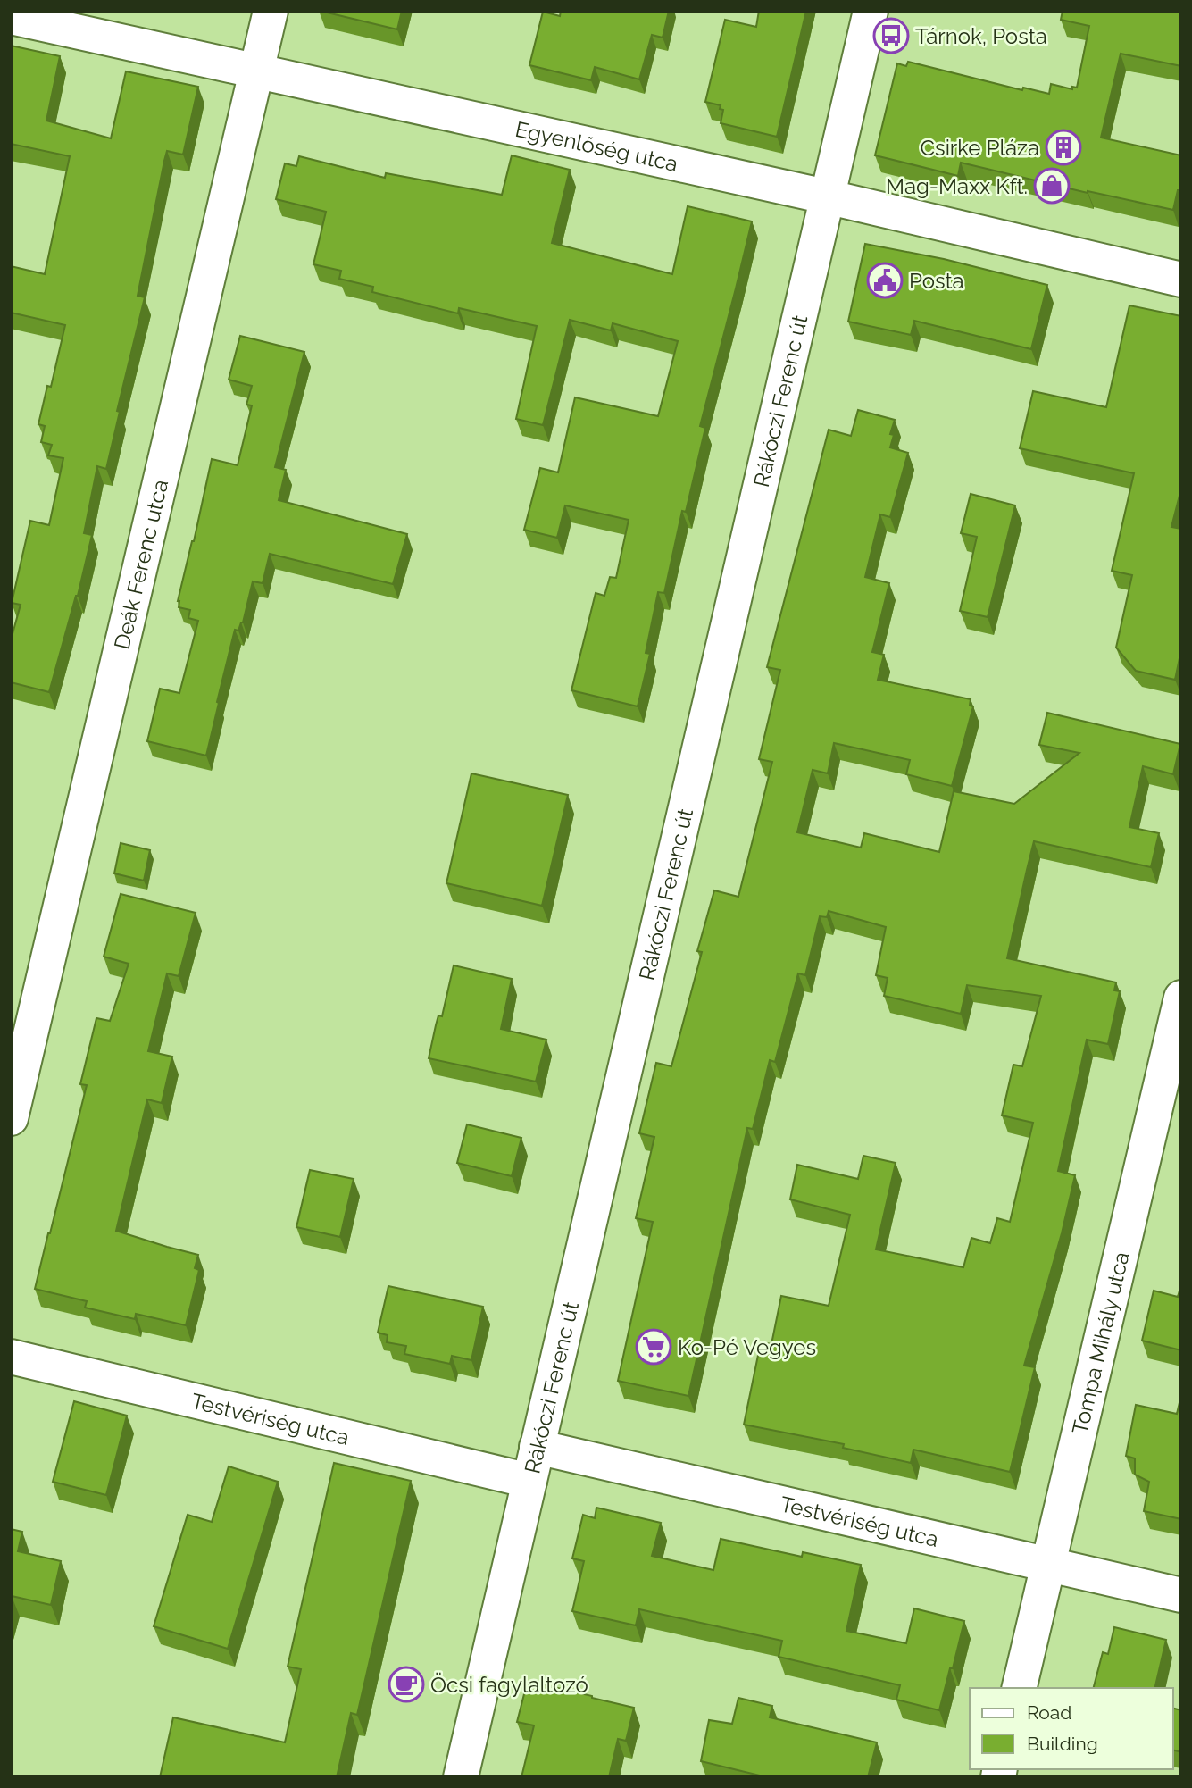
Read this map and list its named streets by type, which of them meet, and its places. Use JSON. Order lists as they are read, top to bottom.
{
  "streets": {
    "street": [
      "Egyenlőség utca",
      "Rákóczi Ferenc út",
      "Deák Ferenc utca",
      "Tompa Mihály utca",
      "Testvériség utca"
    ]
  },
  "crossings": [
    ["Egyenlőség utca", "Rákóczi Ferenc út"],
    ["Egyenlőség utca", "Deák Ferenc utca"],
    ["Rákóczi Ferenc út", "Testvériség utca"],
    ["Tompa Mihály utca", "Testvériség utca"]
  ],
  "places": {
    "bus stop": ["Tárnok, Posta"],
    "building": ["Csirke Pláza"],
    "shop": ["Mag-Maxx Kft."],
    "public building": ["Posta"],
    "supermarket": ["Ko-Pé Vegyes"],
    "cafe": ["Öcsi fagylaltozó"]
  },
  "legend": ["Road", "Building"]
}
